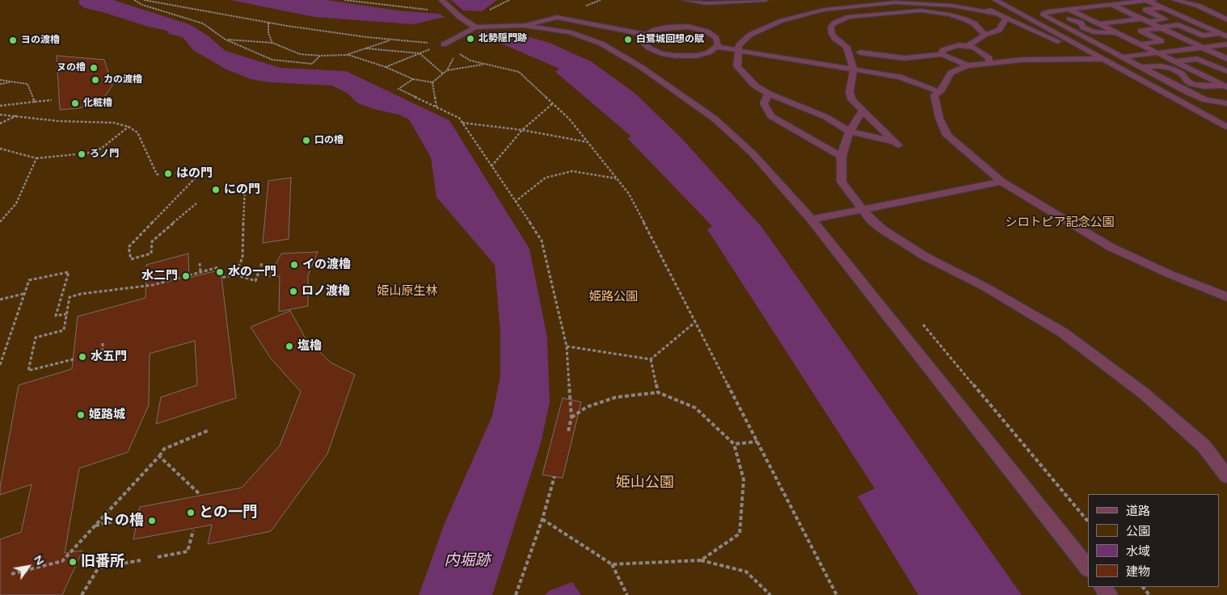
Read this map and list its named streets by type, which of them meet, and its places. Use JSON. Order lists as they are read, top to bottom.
{
  "water": ["内堀跡"],
  "parks": [
    "シロトピア記念公園",
    "姫山原生林",
    "姫路公園",
    "姫山公園"
  ],
  "places": [
    "北勢隠門跡",
    "白鷺城回想の賦",
    "ヨの渡櫓",
    "ヌの櫓",
    "カの渡櫓",
    "化粧櫓",
    "口の櫓",
    "ろノ門",
    "はの門",
    "にの門",
    "イの渡櫓",
    "水の一門",
    "水二門",
    "ロノ渡櫓",
    "塩櫓",
    "水五門",
    "姫路城",
    "との一門",
    "トの櫓",
    "旧番所"
  ],
  "legend": [
    "道路",
    "公園",
    "水域",
    "建物"
  ],
  "north": "top right"
}
